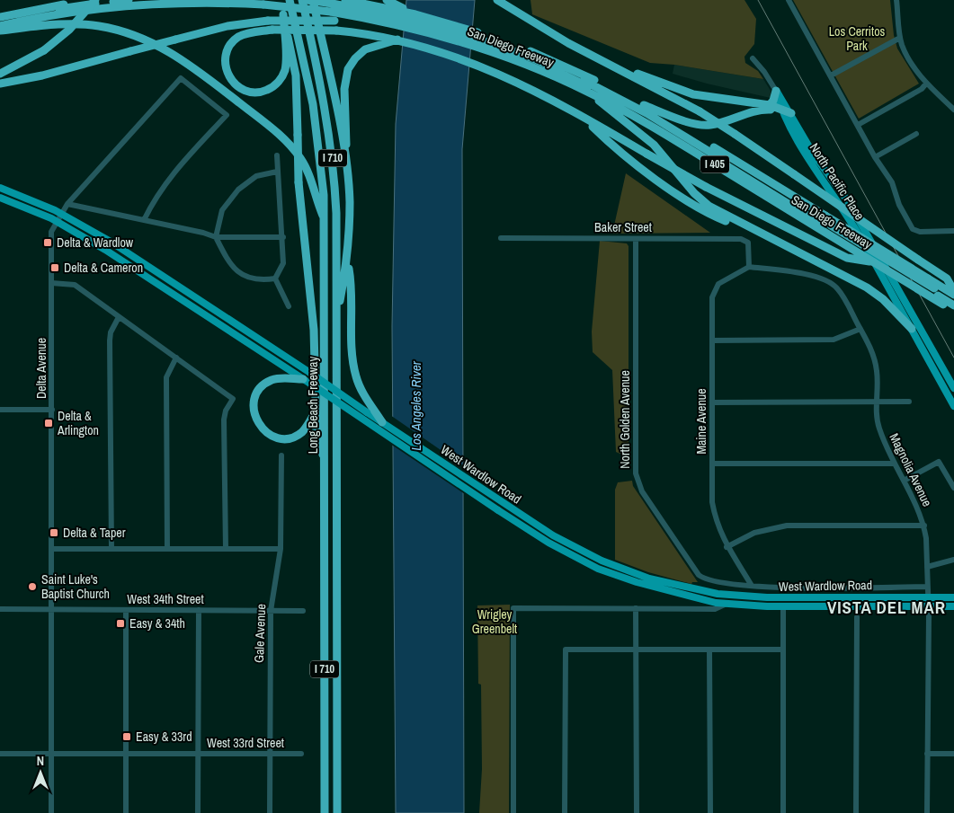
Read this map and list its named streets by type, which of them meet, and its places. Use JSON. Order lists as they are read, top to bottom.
{
  "streets": {
    "highway": [
      "San Diego Freeway",
      "I 710",
      "I 405",
      "Long Beach Freeway"
    ],
    "main road": ["North Pacific Place", "West Wardlow Road"],
    "street": [
      "Baker Street",
      "Delta Avenue",
      "North Golden Avenue",
      "Maine Avenue",
      "Magnolia Avenue",
      "West 34th Street",
      "Gale Avenue",
      "West 33rd Street"
    ]
  },
  "crossings": [
    ["Baker Street", "North Golden Avenue"],
    ["Baker Street", "Maine Avenue"],
    ["Baker Street", "Magnolia Avenue"],
    ["Delta Avenue", "West Wardlow Road"],
    ["Delta Avenue", "West 34th Street"],
    ["Delta Avenue", "West 33rd Street"],
    ["North Golden Avenue", "West Wardlow Road"],
    ["Maine Avenue", "Magnolia Avenue"],
    ["Maine Avenue", "West Wardlow Road"],
    ["Magnolia Avenue", "West Wardlow Road"],
    ["West 34th Street", "Gale Avenue"],
    ["Gale Avenue", "West 33rd Street"]
  ],
  "districts": ["VISTA DEL MAR"],
  "water": ["Los Angeles River"],
  "parks": ["Los Cerritos Park", "Wrigley Greenbelt"],
  "places": {
    "transit": [
      "Delta & Wardlow",
      "Delta & Cameron",
      "Delta & Arlington",
      "Delta & Taper",
      "Easy & 34th",
      "Easy & 33rd"
    ],
    "other": ["Saint Luke's Baptist Church"]
  },
  "north": "top"
}
